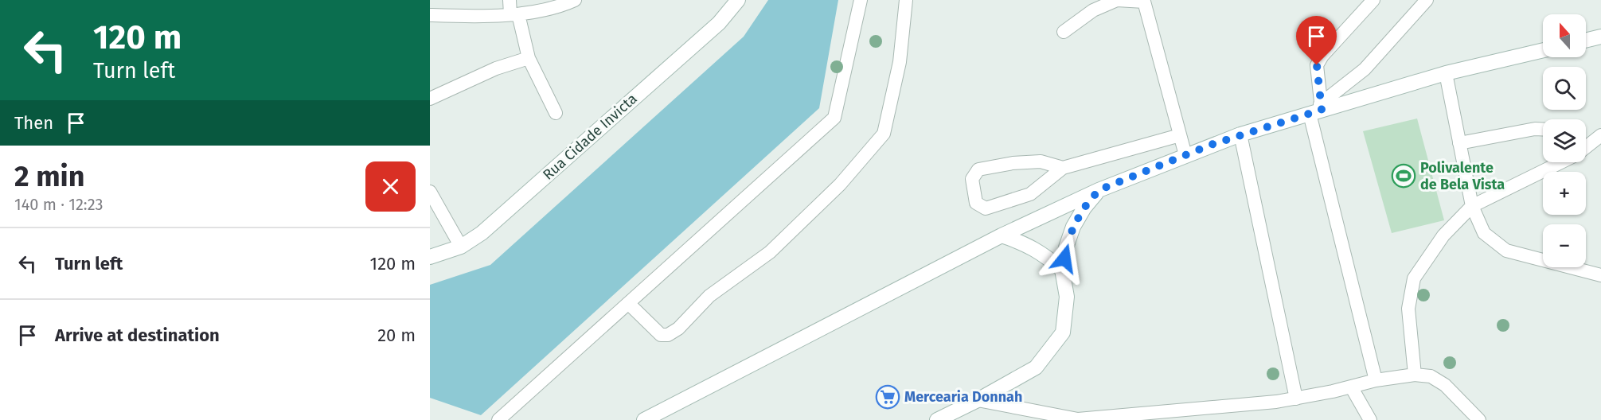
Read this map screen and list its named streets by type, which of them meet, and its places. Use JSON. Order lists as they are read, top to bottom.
{
  "streets": {
    "main road": ["Rua Cidade Invicta"]
  },
  "places": {
    "sports": ["Polivalente de Bela Vista"],
    "supermarket": ["Mercearia Donnah"]
  },
  "north": "top",
  "page": {
    "turn": ["120 m", "Turn left"],
    "map_buttons": ["+", "−"],
    "then": "Then",
    "heading": ["2 min", "140 m · 12:23"],
    "list": [
      {
        "name": "Turn left",
        "value": "120 m"
      },
      {
        "name": "Arrive at destination",
        "value": "20 m"
      }
    ]
  }
}
